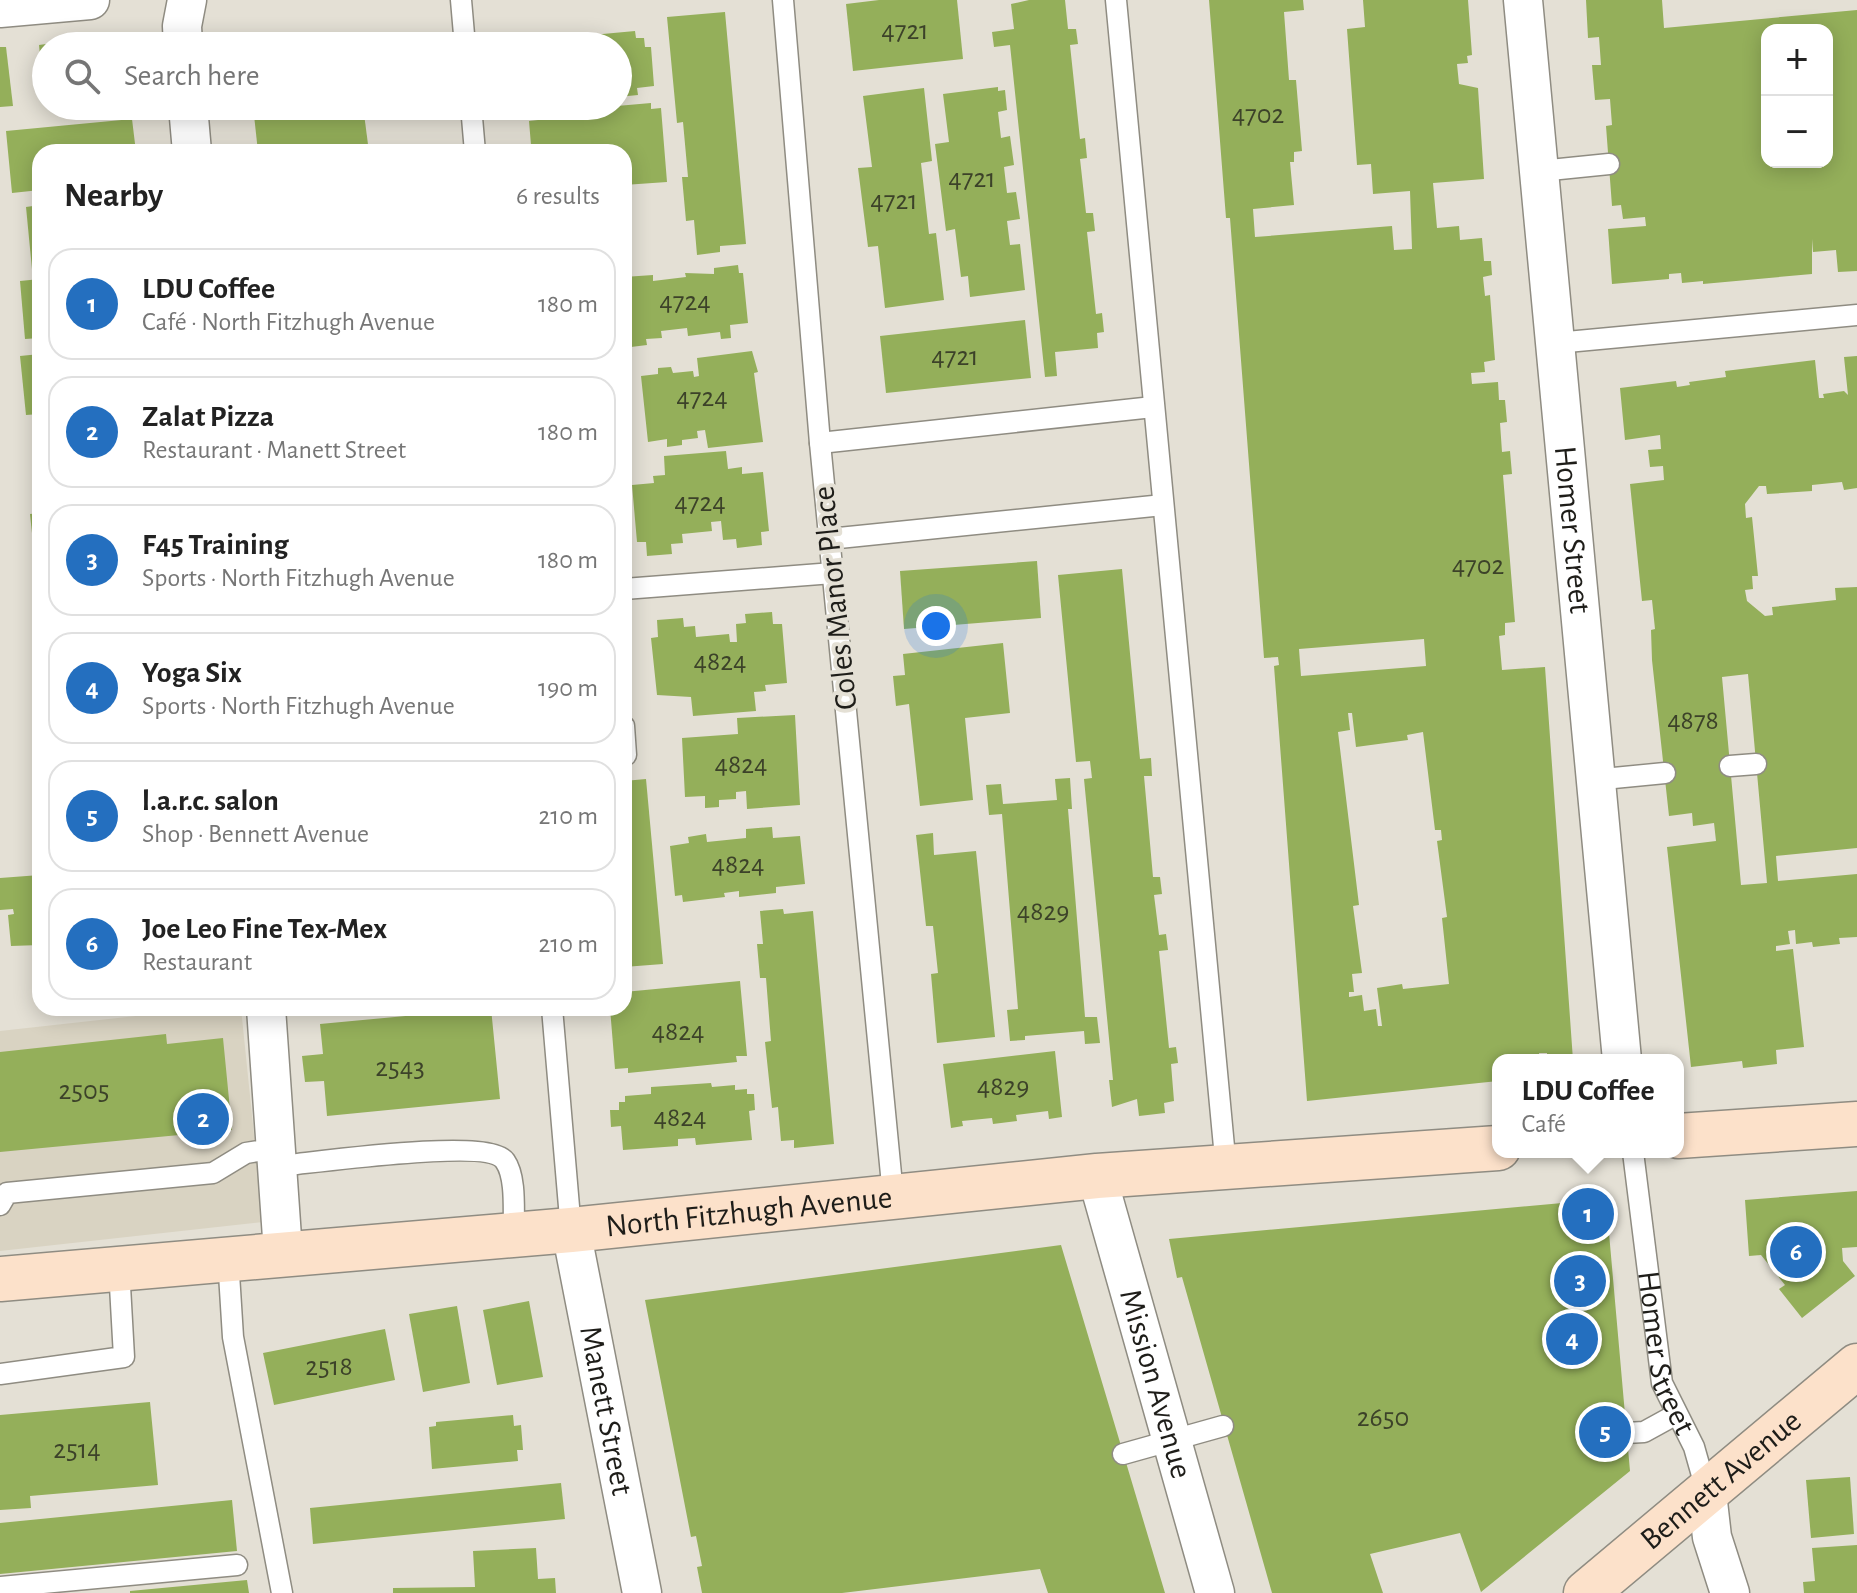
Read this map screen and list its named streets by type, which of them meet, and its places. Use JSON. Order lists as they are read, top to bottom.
{
  "streets": {
    "street": [
      "Homer Street",
      "North Fitzhugh Avenue",
      "Mission Avenue",
      "Manett Street",
      "Bennett Avenue"
    ],
    "lane": ["Coles Manor Place"]
  },
  "crossings": [
    ["Homer Street", "Bennett Avenue"],
    ["Coles Manor Place", "North Fitzhugh Avenue"],
    ["North Fitzhugh Avenue", "Mission Avenue"],
    ["North Fitzhugh Avenue", "Manett Street"]
  ],
  "house_numbers": [
    "4721",
    "4702",
    "4721",
    "4721",
    "4724",
    "4721",
    "4724",
    "4724",
    "4702",
    "4824",
    "4878",
    "4824",
    "4824",
    "4829",
    "4824",
    "2543",
    "4829",
    "2505",
    "4824",
    "2518",
    "2650",
    "2514"
  ],
  "page": {
    "map_buttons": ["+", "−"],
    "search": "Search here",
    "heading": ["Nearby", "6 results"],
    "list": [
      {
        "mark": "1",
        "name": "LDU Coffee",
        "note": "Café · North Fitzhugh Avenue",
        "value": "180 m"
      },
      {
        "mark": "2",
        "name": "Zalat Pizza",
        "note": "Restaurant · Manett Street",
        "value": "180 m"
      },
      {
        "mark": "3",
        "name": "F45 Training",
        "note": "Sports · North Fitzhugh Avenue",
        "value": "180 m"
      },
      {
        "mark": "4",
        "name": "Yoga Six",
        "note": "Sports · North Fitzhugh Avenue",
        "value": "190 m"
      },
      {
        "mark": "5",
        "name": "l.a.r.c. salon",
        "note": "Shop · Bennett Avenue",
        "value": "210 m"
      },
      {
        "mark": "6",
        "name": "Joe Leo Fine Tex-Mex",
        "note": "Restaurant",
        "value": "210 m"
      }
    ],
    "popup": ["LDU Coffee", "Café"],
    "pins": [
      "2",
      "1",
      "6",
      "3",
      "4",
      "5"
    ]
  }
}
